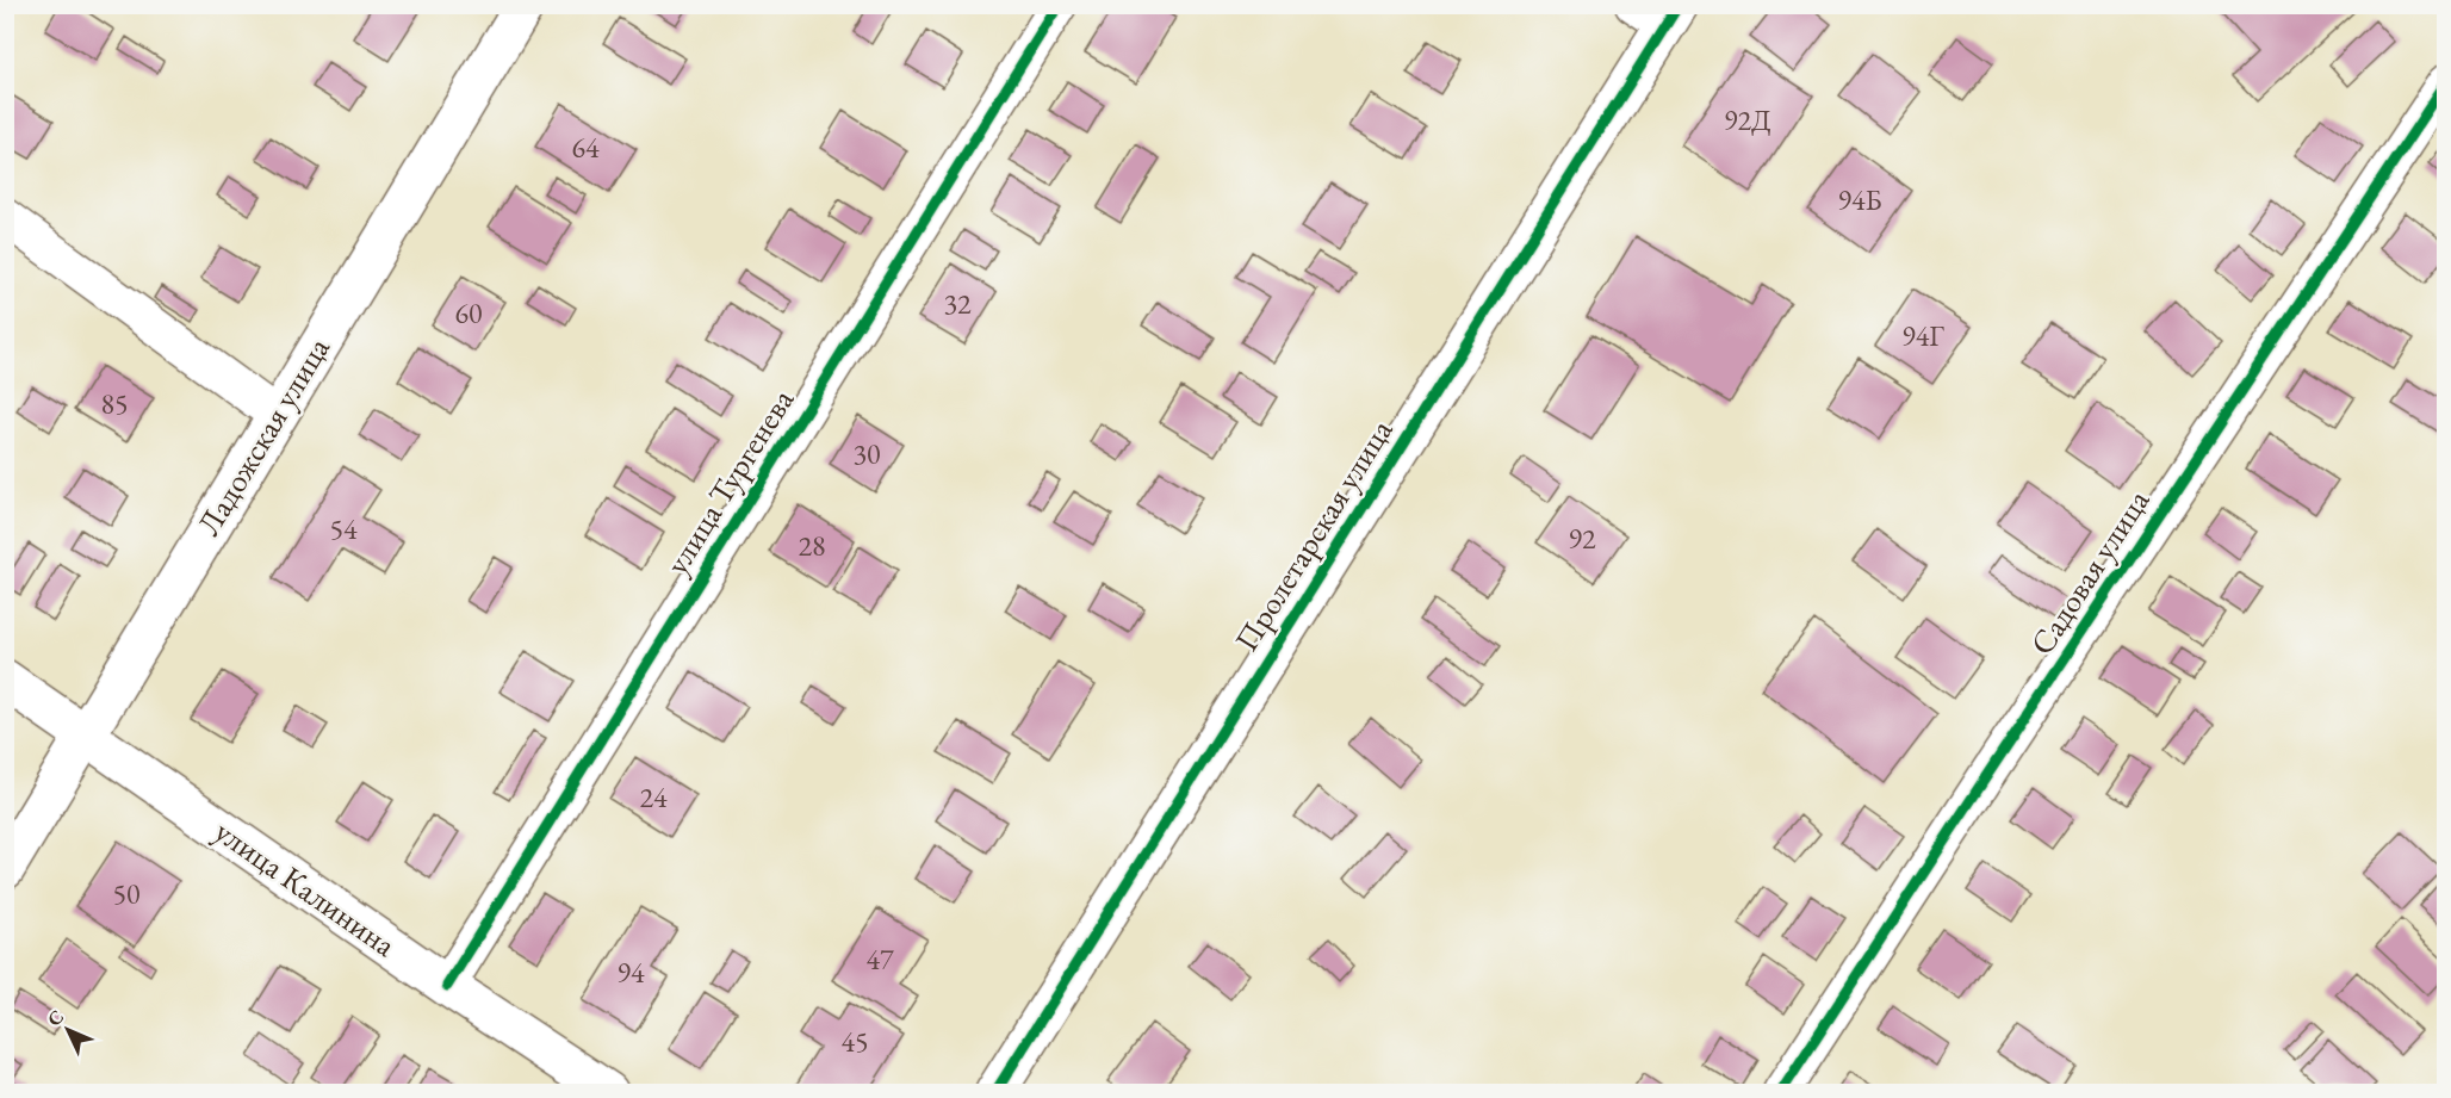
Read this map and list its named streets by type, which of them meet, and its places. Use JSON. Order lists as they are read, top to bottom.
{
  "streets": {
    "street": [
      "Ладожская улица",
      "улица Тургенева",
      "Пролетарская улица",
      "Садовая улица",
      "улица Калинина"
    ]
  },
  "crossings": [
    ["Ладожская улица", "улица Калинина"],
    ["улица Тургенева", "улица Калинина"]
  ],
  "house_numbers": [
    "92Д",
    "64",
    "94Б",
    "32",
    "60",
    "94Г",
    "85",
    "30",
    "54",
    "92",
    "28",
    "24",
    "50",
    "47",
    "94",
    "45"
  ],
  "north": "top left"
}
